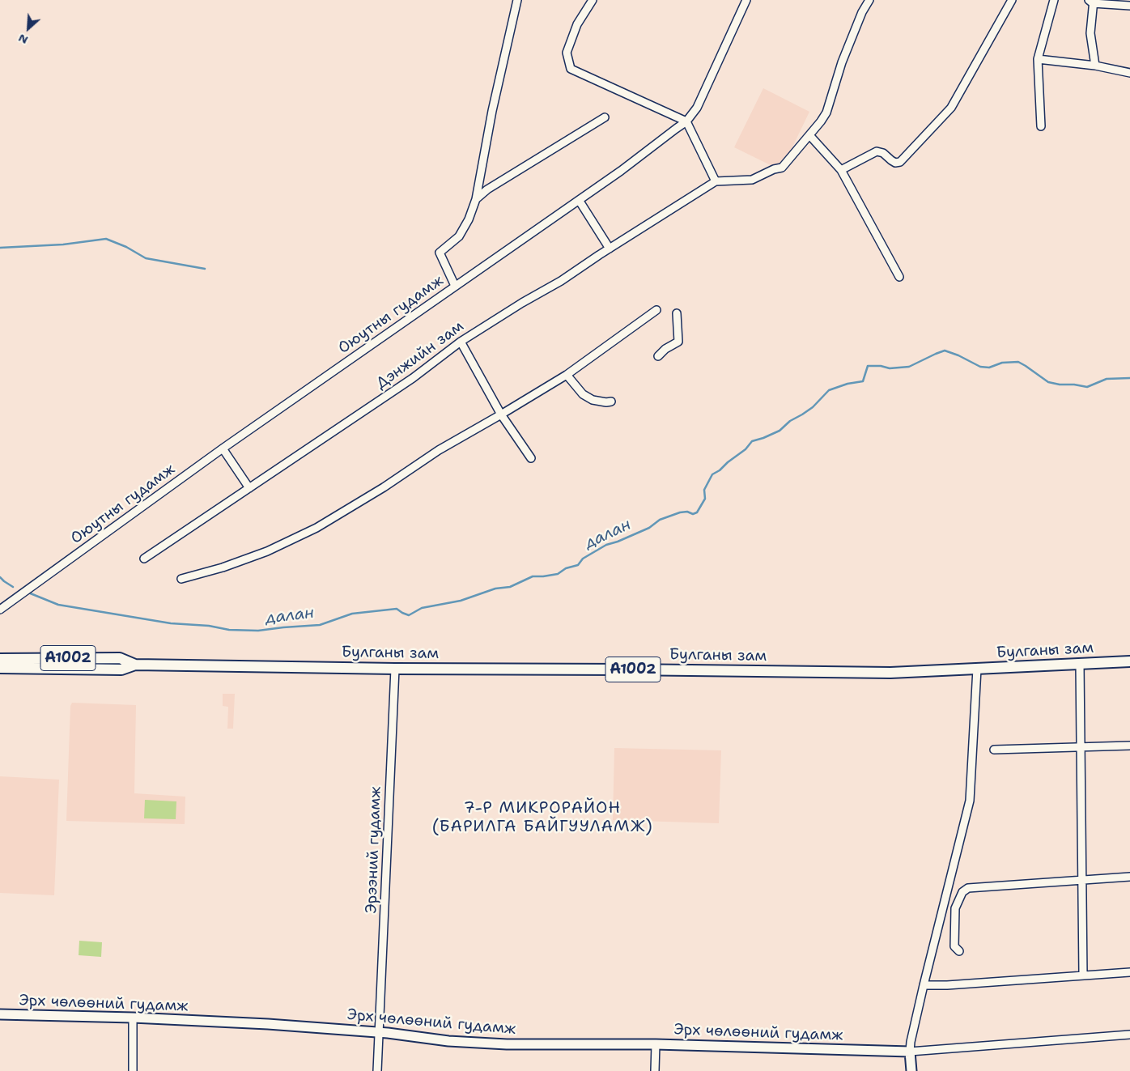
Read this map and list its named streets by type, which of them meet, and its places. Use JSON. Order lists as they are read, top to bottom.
{
  "streets": {
    "highway": ["Булганы зам", "A1002"],
    "main road": ["Эрх чөлөөний гудамж"],
    "street": ["Оюутны гудамж", "Дэнжийн зам", "Эрээний гудамж"]
  },
  "crossings": [
    ["Булганы зам", "Эрээний гудамж"],
    ["Эрээний гудамж", "Эрх чөлөөний гудамж"]
  ],
  "districts": ["7-Р МИКРОРАЙОН (БАРИЛГА БАЙГУУЛАМЖ)"],
  "water": ["далан"],
  "north": "bottom left"
}
